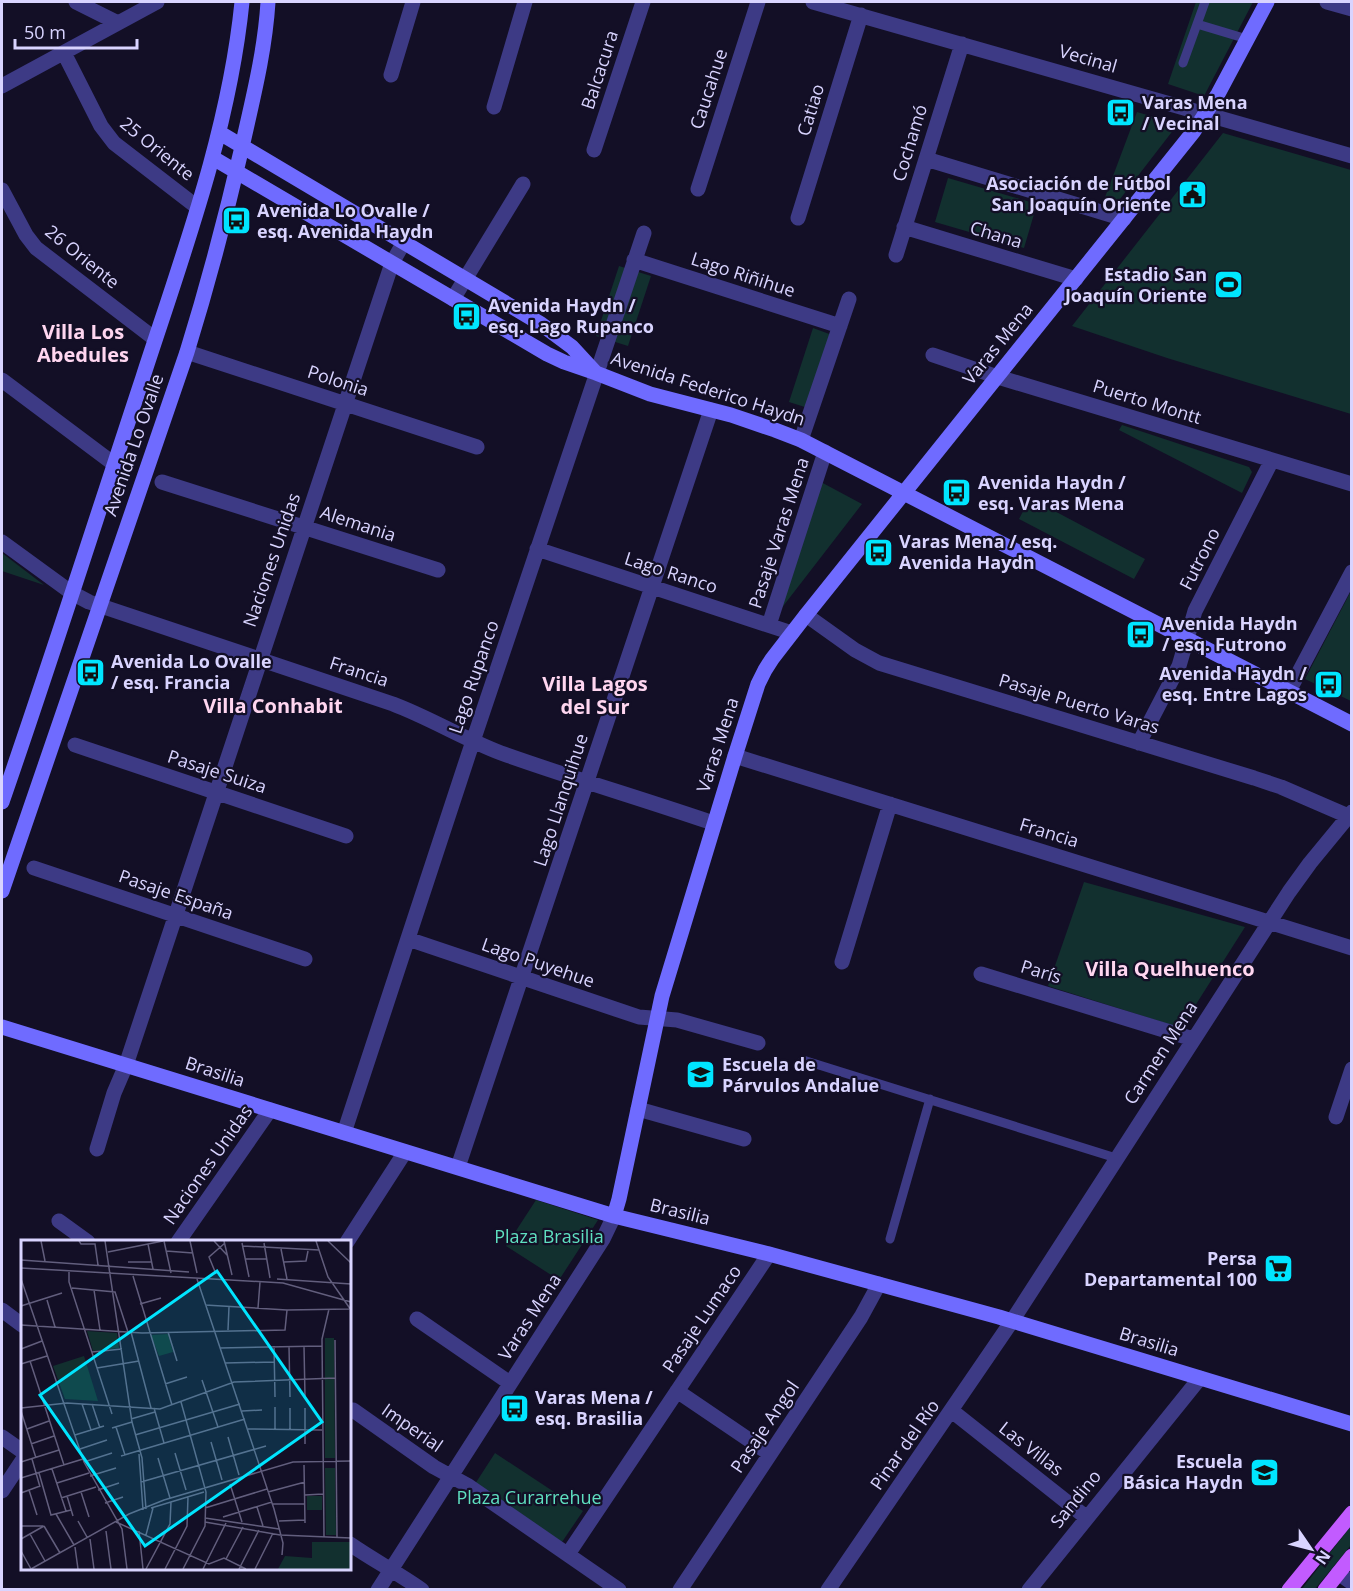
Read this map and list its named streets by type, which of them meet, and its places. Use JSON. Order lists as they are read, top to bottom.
{
  "streets": {
    "street": [
      "Vecinal",
      "Balcacura",
      "Caucahue",
      "Catiao",
      "Cochamó",
      "25 Oriente",
      "Chana",
      "26 Oriente",
      "Lago Riñihue",
      "Varas Mena",
      "Polonia",
      "Avenida Federico Haydn",
      "Puerto Montt",
      "Avenida Lo Ovalle",
      "Alemania",
      "Pasaje Varas Mena",
      "Futrono",
      "Naciones Unidas",
      "Lago Ranco",
      "Francia",
      "Lago Rupanco",
      "Pasaje Puerto Varas",
      "Pasaje Suiza",
      "Lago Llanquihue",
      "Pasaje España",
      "Lago Puyehue",
      "París",
      "Carmen Mena",
      "Brasilia",
      "Pasaje Lumaco",
      "Pasaje Angol",
      "Imperial",
      "Pinar del Río",
      "Las Villas",
      "Sandino"
    ]
  },
  "crossings": [
    ["Vecinal", "Catiao"],
    ["Vecinal", "Cochamó"],
    ["Vecinal", "Varas Mena"],
    ["Cochamó", "Chana"],
    ["25 Oriente", "Avenida Lo Ovalle"],
    ["Chana", "Varas Mena"],
    ["26 Oriente", "Avenida Lo Ovalle"],
    ["Lago Riñihue", "Lago Rupanco"],
    ["Varas Mena", "Avenida Federico Haydn"],
    ["Varas Mena", "Puerto Montt"],
    ["Varas Mena", "Lago Ranco"],
    ["Varas Mena", "Francia"],
    ["Varas Mena", "Pasaje Puerto Varas"],
    ["Varas Mena", "Lago Puyehue"],
    ["Varas Mena", "Brasilia"],
    ["Varas Mena", "Imperial"],
    ["Polonia", "Avenida Lo Ovalle"],
    ["Polonia", "Naciones Unidas"],
    ["Avenida Federico Haydn", "Avenida Lo Ovalle"],
    ["Avenida Federico Haydn", "Pasaje Varas Mena"],
    ["Avenida Federico Haydn", "Futrono"],
    ["Avenida Federico Haydn", "Naciones Unidas"],
    ["Avenida Federico Haydn", "Lago Rupanco"],
    ["Avenida Federico Haydn", "Lago Llanquihue"],
    ["Puerto Montt", "Futrono"],
    ["Avenida Lo Ovalle", "Francia"],
    ["Alemania", "Naciones Unidas"],
    ["Pasaje Varas Mena", "Lago Ranco"],
    ["Futrono", "Pasaje Puerto Varas"],
    ["Naciones Unidas", "Francia"],
    ["Naciones Unidas", "Pasaje Suiza"],
    ["Naciones Unidas", "Pasaje España"],
    ["Naciones Unidas", "Brasilia"],
    ["Lago Ranco", "Lago Rupanco"],
    ["Lago Ranco", "Lago Llanquihue"],
    ["Francia", "Lago Rupanco"],
    ["Francia", "Lago Llanquihue"],
    ["Francia", "Carmen Mena"],
    ["Lago Rupanco", "Lago Puyehue"],
    ["Lago Rupanco", "Brasilia"],
    ["Pasaje Puerto Varas", "Carmen Mena"],
    ["Lago Llanquihue", "Lago Puyehue"],
    ["Lago Llanquihue", "Brasilia"],
    ["París", "Carmen Mena"],
    ["Carmen Mena", "Brasilia"],
    ["Carmen Mena", "Pinar del Río"],
    ["Brasilia", "Pasaje Lumaco"],
    ["Brasilia", "Pasaje Angol"],
    ["Brasilia", "Pinar del Río"],
    ["Brasilia", "Sandino"],
    ["Pasaje Lumaco", "Imperial"],
    ["Pinar del Río", "Las Villas"],
    ["Las Villas", "Sandino"]
  ],
  "districts": [
    "Villa Los Abedules",
    "Villa Lagos del Sur",
    "Villa Conhabit",
    "Villa Quelhuenco"
  ],
  "parks": ["Plaza Brasilia", "Plaza Curarrehue"],
  "places": {
    "bus stop": [
      "Varas Mena / Vecinal",
      "Avenida Lo Ovalle / esq. Avenida Haydn",
      "Avenida Haydn / esq. Lago Rupanco",
      "Avenida Haydn / esq. Varas Mena",
      "Varas Mena / esq. Avenida Haydn",
      "Avenida Haydn / esq. Futrono",
      "Avenida Lo Ovalle / esq. Francia",
      "Avenida Haydn / esq. Entre Lagos",
      "Varas Mena / esq. Brasilia"
    ],
    "public building": ["Asociación de Fútbol San Joaquín Oriente"],
    "sports": ["Estadio San Joaquín Oriente"],
    "school or university": ["Escuela de Párvulos Andalue", "Escuela Básica Haydn"],
    "supermarket": ["Persa Departamental 100"]
  },
  "scale_bar": "50 m",
  "north": "bottom right"
}
